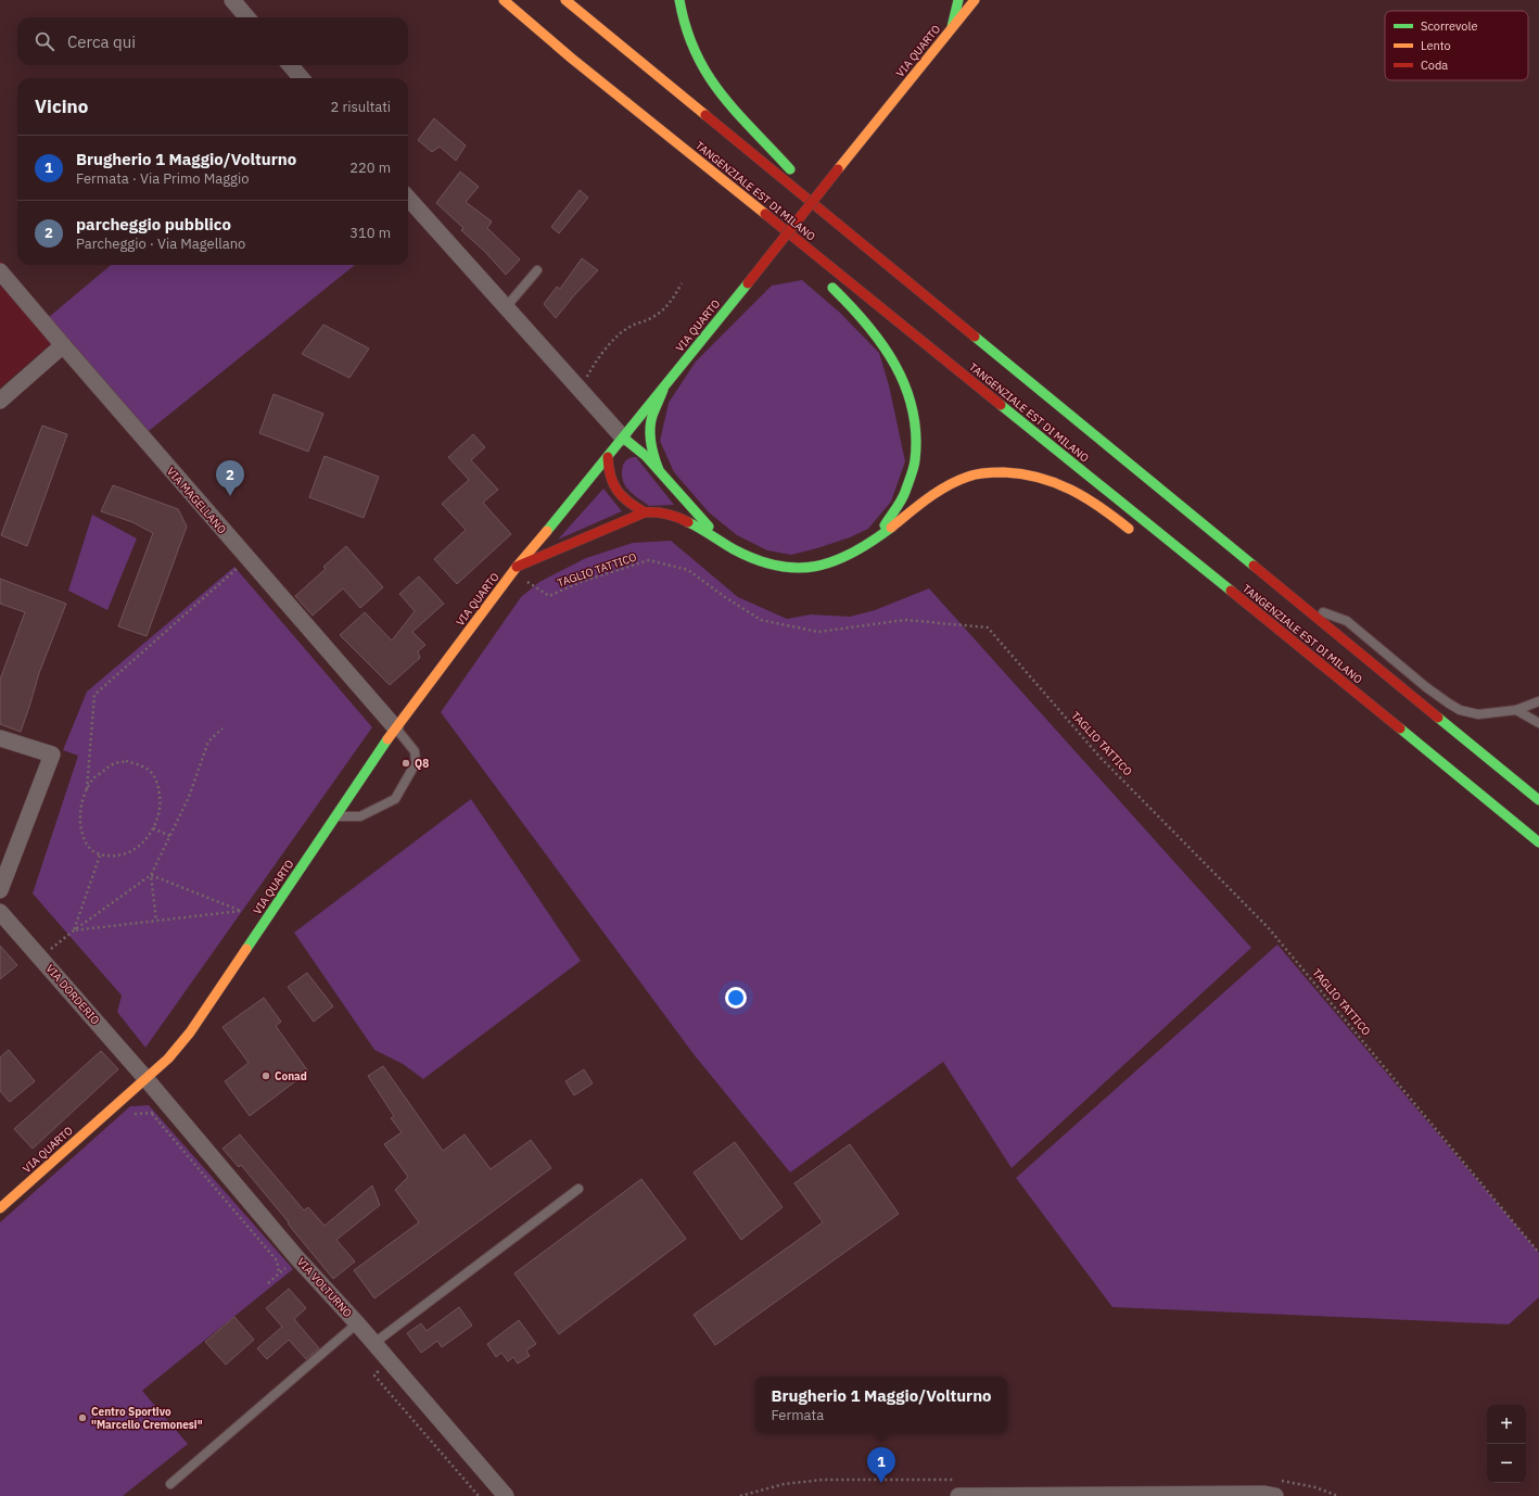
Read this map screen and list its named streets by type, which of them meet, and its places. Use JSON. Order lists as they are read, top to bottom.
{
  "streets": {
    "main road": ["VIA QUARTO", "TANGENZIALE EST DI MILANO"],
    "street": ["VIA MAGELLANO", "VIA DORDERIO", "VIA VOLTURNO"],
    "path": ["TAGLIO TATTICO"]
  },
  "crossings": [
    ["VIA QUARTO", "VIA MAGELLANO"],
    ["VIA QUARTO", "TAGLIO TATTICO"],
    ["VIA QUARTO", "VIA DORDERIO"],
    ["VIA QUARTO", "VIA VOLTURNO"],
    ["VIA DORDERIO", "VIA VOLTURNO"]
  ],
  "places": ["Q8", "Conad", "Centro Sportivo \"Marcello Cremonesi\""],
  "legend": ["Scorrevole", "Lento", "Coda"],
  "page": {
    "search": "Cerca qui",
    "heading": ["Vicino", "2 risultati"],
    "list": [
      {
        "mark": "1",
        "name": "Brugherio 1 Maggio/Volturno",
        "note": "Fermata · Via Primo Maggio",
        "value": "220 m"
      },
      {
        "mark": "2",
        "name": "parcheggio pubblico",
        "note": "Parcheggio · Via Magellano",
        "value": "310 m"
      }
    ],
    "pins": ["2", "1"],
    "popup": ["Brugherio 1 Maggio/Volturno", "Fermata"],
    "map_buttons": ["+", "−"]
  }
}
